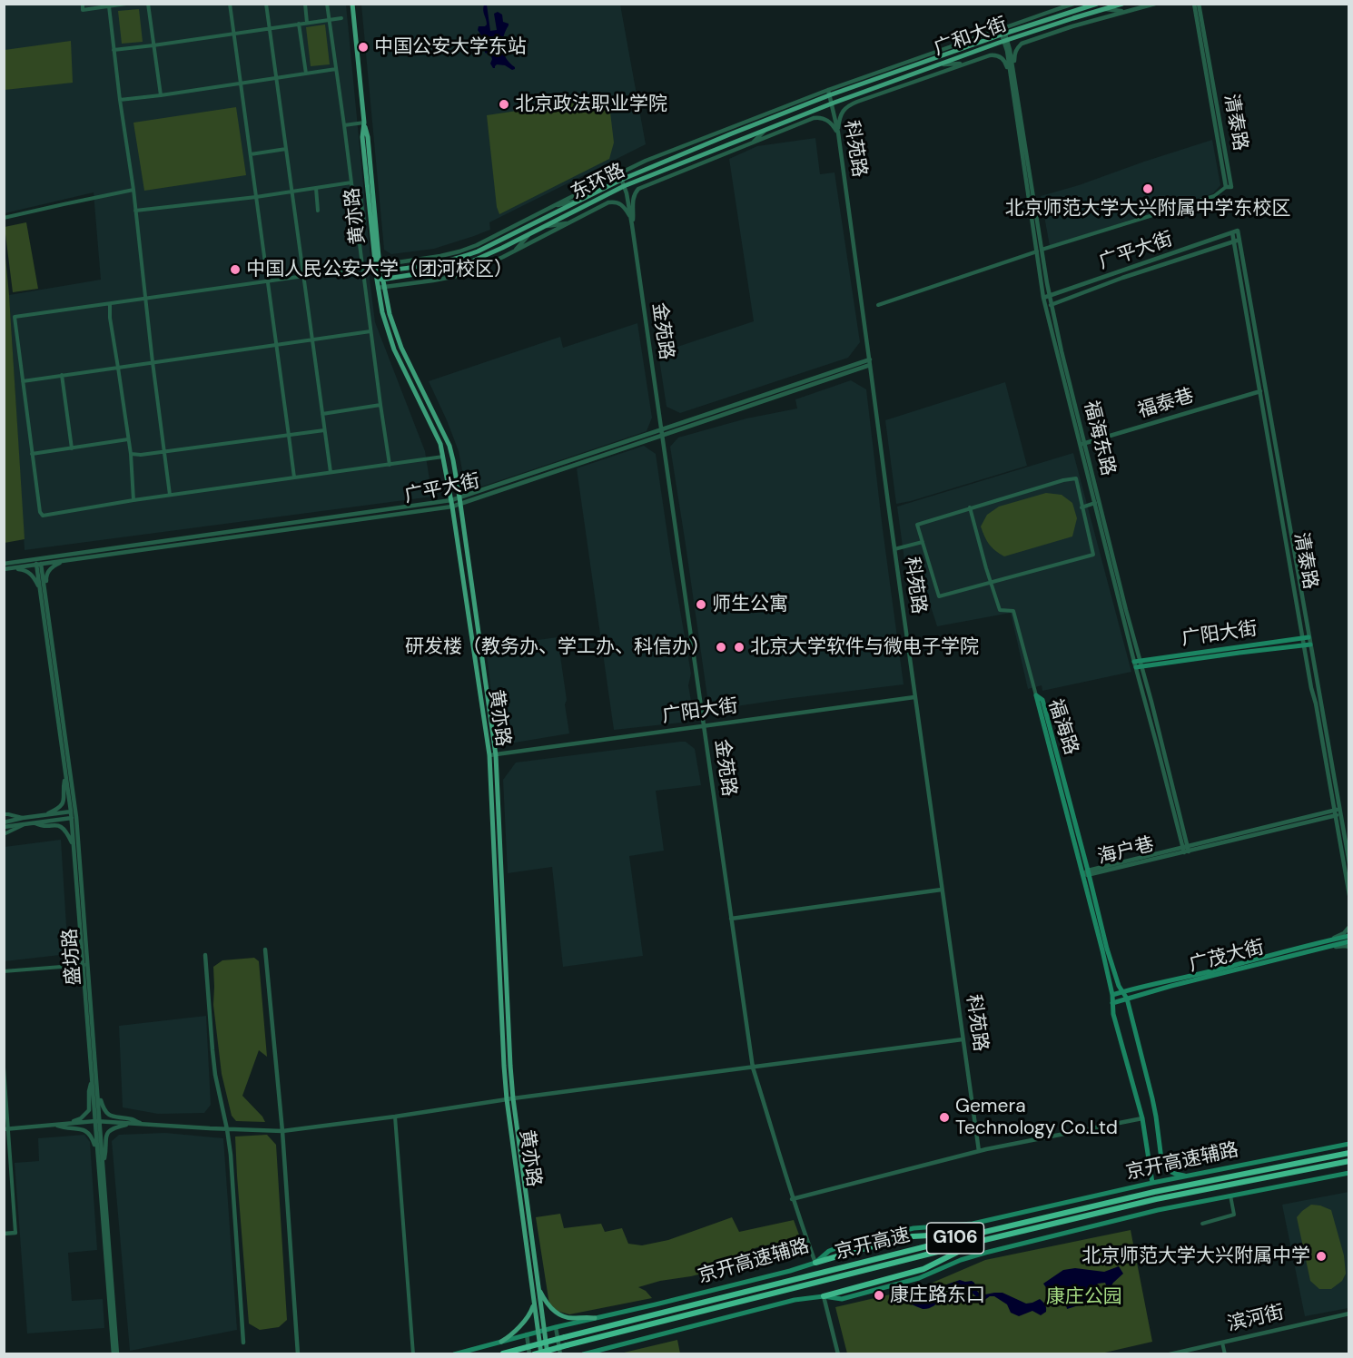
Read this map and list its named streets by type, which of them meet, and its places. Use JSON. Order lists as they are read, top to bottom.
{
  "streets": {
    "highway": ["G106", "京开高速"],
    "main road": [
      "广和大街",
      "东环路",
      "黄亦路",
      "广阳大街",
      "福海路",
      "广茂大街",
      "京开高速辅路"
    ],
    "street": [
      "清泰路",
      "科苑路",
      "广平大街",
      "金苑路",
      "福泰巷",
      "福海东路",
      "海户巷",
      "盛坊路",
      "滨河街"
    ]
  },
  "crossings": [
    ["广和大街", "科苑路"],
    ["广和大街", "东环路"],
    ["广和大街", "福海东路"],
    ["清泰路", "广平大街"],
    ["清泰路", "福泰巷"],
    ["清泰路", "广阳大街"],
    ["清泰路", "海户巷"],
    ["科苑路", "东环路"],
    ["科苑路", "广平大街"],
    ["科苑路", "广阳大街"],
    ["东环路", "黄亦路"],
    ["东环路", "金苑路"],
    ["黄亦路", "广平大街"],
    ["黄亦路", "广阳大街"],
    ["黄亦路", "京开高速辅路"],
    ["广平大街", "金苑路"],
    ["广平大街", "福海东路"],
    ["广平大街", "盛坊路"],
    ["金苑路", "广阳大街"],
    ["金苑路", "京开高速辅路"],
    ["福泰巷", "福海东路"],
    ["福海东路", "广阳大街"],
    ["福海东路", "海户巷"],
    ["福海路", "海户巷"],
    ["福海路", "广茂大街"],
    ["福海路", "京开高速辅路"]
  ],
  "parks": ["康庄公园"],
  "places": [
    "中国公安大学东站",
    "北京政法职业学院",
    "北京师范大学大兴附属中学东校区",
    "中国人民公安大学（团河校区）",
    "师生公寓",
    "研发楼（教务办、学工办、科信办）",
    "北京大学软件与微电子学院",
    "Gemera Technology Co.Ltd",
    "北京师范大学大兴附属中学",
    "康庄路东口"
  ]
}
